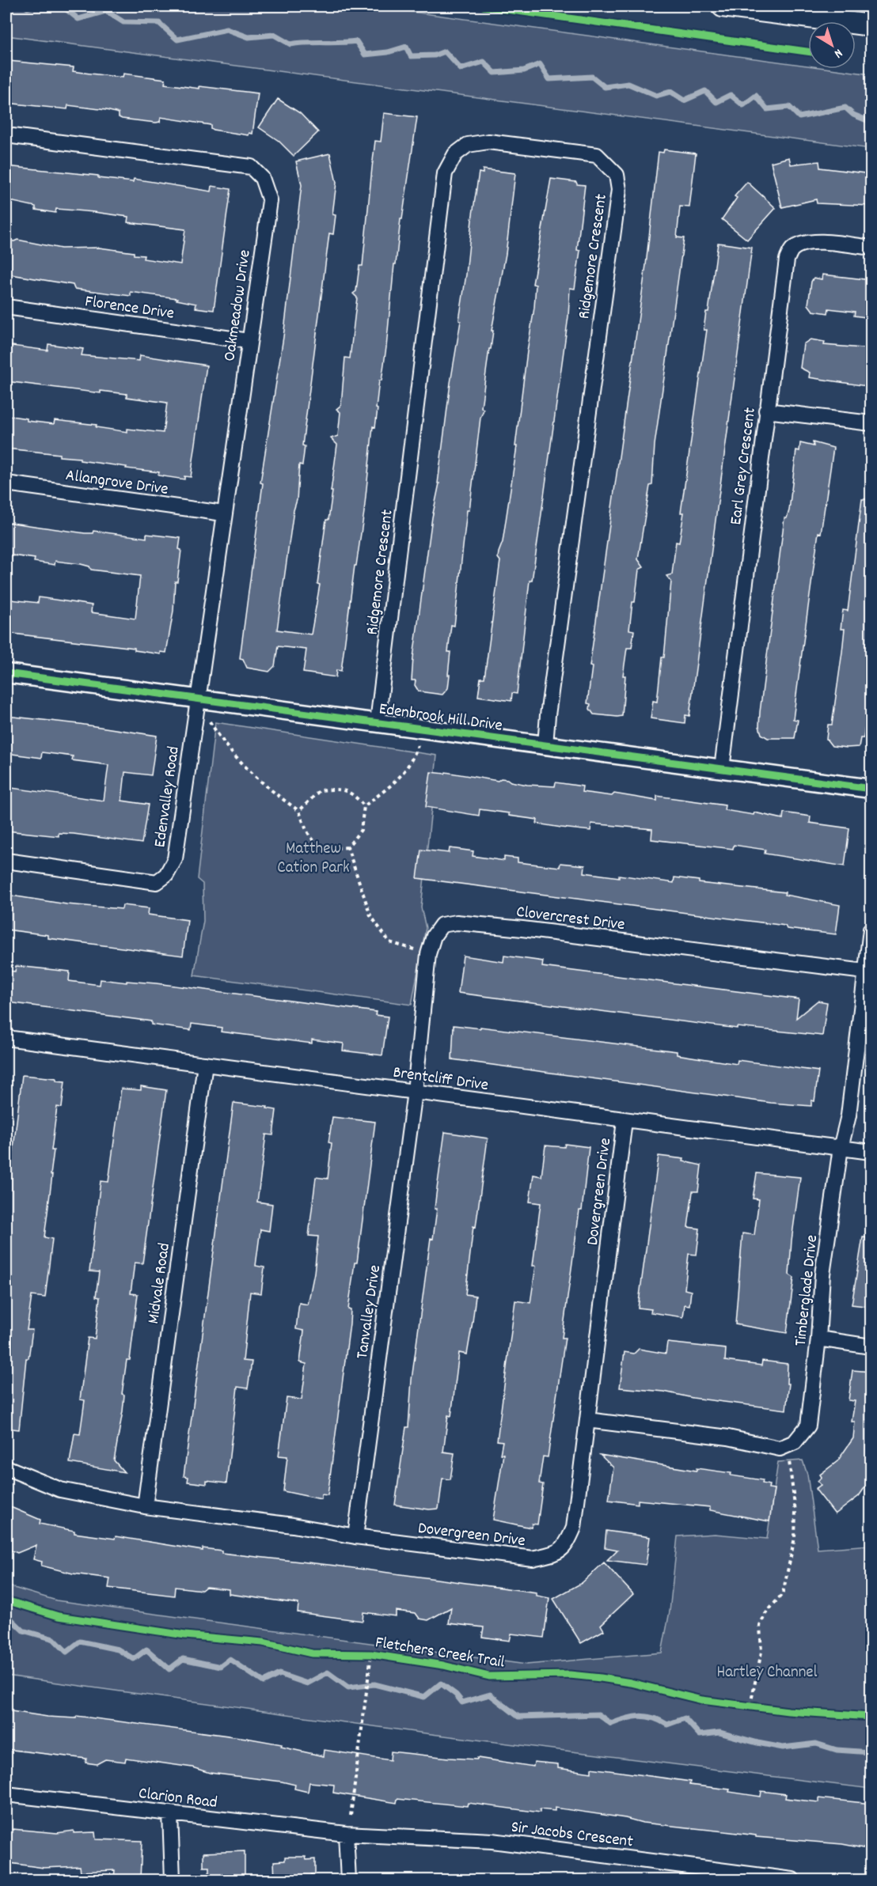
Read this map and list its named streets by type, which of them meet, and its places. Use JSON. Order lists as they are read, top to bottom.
{
  "streets": {
    "street": [
      "Ridgemore Crescent",
      "Oakmeadow Drive",
      "Florence Drive",
      "Earl Grey Crescent",
      "Allangrove Drive",
      "Edenbrook Hill Drive",
      "Edenvalley Road",
      "Clovercrest Drive",
      "Brentcliff Drive",
      "Dovergreen Drive",
      "Midvale Road",
      "Timberglade Drive",
      "Tanvalley Drive",
      "Clarion Road",
      "Sir Jacobs Crescent"
    ],
    "cycle path": ["Fletchers Creek Trail"]
  },
  "crossings": [
    ["Ridgemore Crescent", "Edenbrook Hill Drive"],
    ["Oakmeadow Drive", "Florence Drive"],
    ["Oakmeadow Drive", "Allangrove Drive"],
    ["Oakmeadow Drive", "Edenbrook Hill Drive"],
    ["Oakmeadow Drive", "Edenvalley Road"],
    ["Earl Grey Crescent", "Edenbrook Hill Drive"],
    ["Edenbrook Hill Drive", "Edenvalley Road"],
    ["Clovercrest Drive", "Brentcliff Drive"],
    ["Clovercrest Drive", "Timberglade Drive"],
    ["Clovercrest Drive", "Tanvalley Drive"],
    ["Brentcliff Drive", "Dovergreen Drive"],
    ["Brentcliff Drive", "Midvale Road"],
    ["Brentcliff Drive", "Timberglade Drive"],
    ["Brentcliff Drive", "Tanvalley Drive"],
    ["Dovergreen Drive", "Midvale Road"],
    ["Dovergreen Drive", "Tanvalley Drive"],
    ["Clarion Road", "Sir Jacobs Crescent"]
  ],
  "parks": ["Matthew Cation Park", "Hartley Channel"],
  "north": "bottom right"
}
